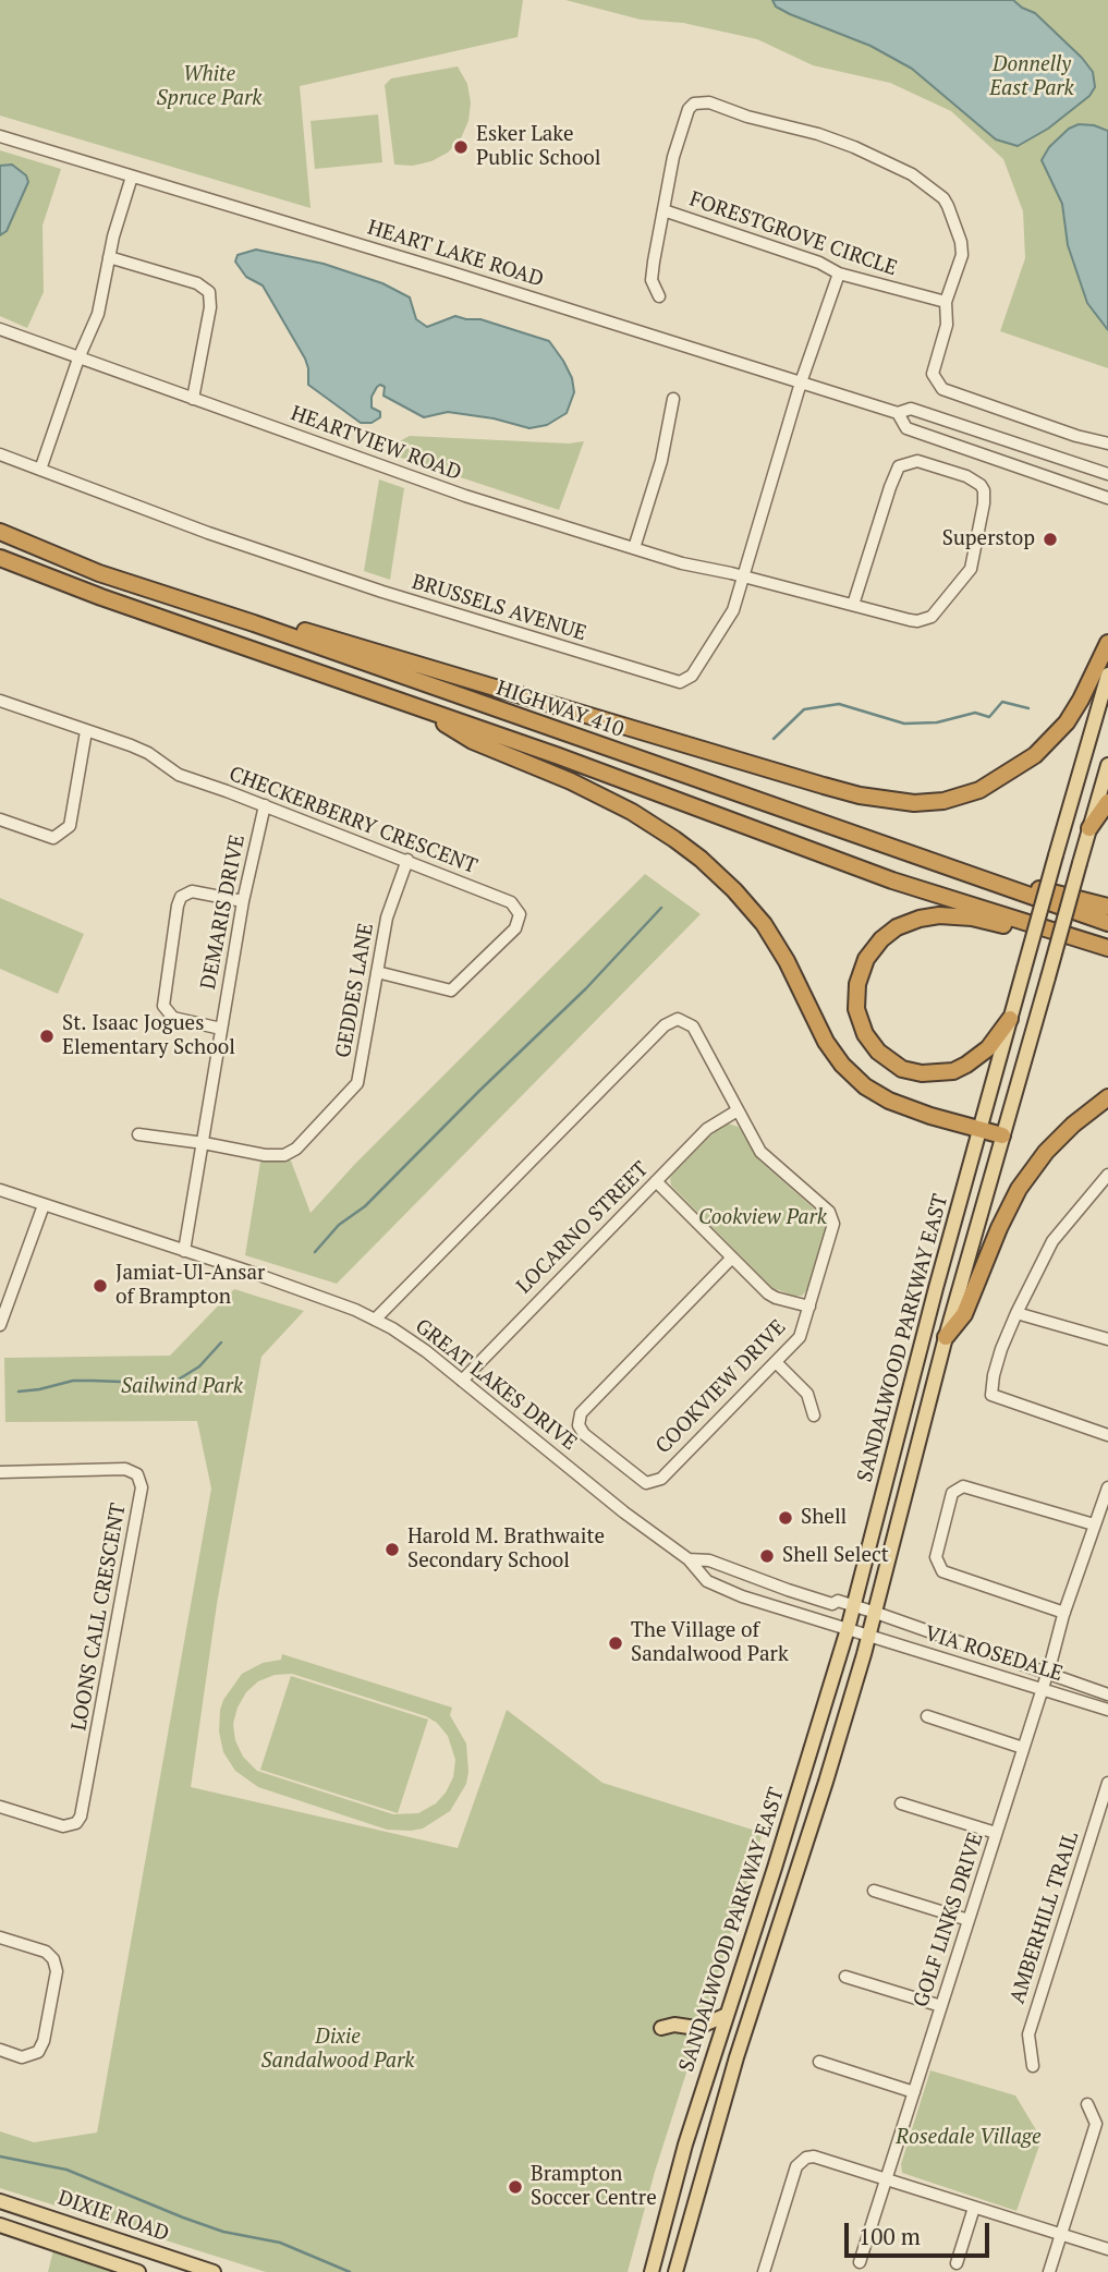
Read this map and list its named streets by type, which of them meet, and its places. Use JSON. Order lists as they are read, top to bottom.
{
  "streets": {
    "highway": ["HIGHWAY 410"],
    "main road": ["SANDALWOOD PARKWAY EAST", "DIXIE ROAD"],
    "street": [
      "FORESTGROVE CIRCLE",
      "HEART LAKE ROAD",
      "HEARTVIEW ROAD",
      "BRUSSELS AVENUE",
      "CHECKERBERRY CRESCENT",
      "DEMARIS DRIVE",
      "GEDDES LANE",
      "LOCARNO STREET",
      "GREAT LAKES DRIVE",
      "COOKVIEW DRIVE",
      "LOONS CALL CRESCENT",
      "VIA ROSEDALE",
      "AMBERHILL TRAIL",
      "GOLF LINKS DRIVE"
    ]
  },
  "crossings": [
    ["FORESTGROVE CIRCLE", "BRUSSELS AVENUE"],
    ["HEART LAKE ROAD", "BRUSSELS AVENUE"],
    ["HEARTVIEW ROAD", "BRUSSELS AVENUE"],
    ["CHECKERBERRY CRESCENT", "DEMARIS DRIVE"],
    ["CHECKERBERRY CRESCENT", "GEDDES LANE"],
    ["DEMARIS DRIVE", "GEDDES LANE"],
    ["DEMARIS DRIVE", "GREAT LAKES DRIVE"],
    ["LOCARNO STREET", "GREAT LAKES DRIVE"],
    ["LOCARNO STREET", "COOKVIEW DRIVE"],
    ["SANDALWOOD PARKWAY EAST", "GREAT LAKES DRIVE"],
    ["SANDALWOOD PARKWAY EAST", "VIA ROSEDALE"],
    ["GREAT LAKES DRIVE", "COOKVIEW DRIVE"],
    ["GREAT LAKES DRIVE", "VIA ROSEDALE"],
    ["VIA ROSEDALE", "GOLF LINKS DRIVE"]
  ],
  "parks": [
    "Donnelly East Park",
    "White Spruce Park",
    "Cookview Park",
    "Sailwind Park",
    "Dixie Sandalwood Park",
    "Rosedale Village"
  ],
  "places": [
    "Esker Lake Public School",
    "Superstop",
    "St. Isaac Jogues Elementary School",
    "Jamiat-Ul-Ansar of Brampton",
    "Shell",
    "Harold M. Brathwaite Secondary School",
    "Shell Select",
    "The Village of Sandalwood Park",
    "Brampton Soccer Centre"
  ],
  "scale_bar": "100 m"
}
